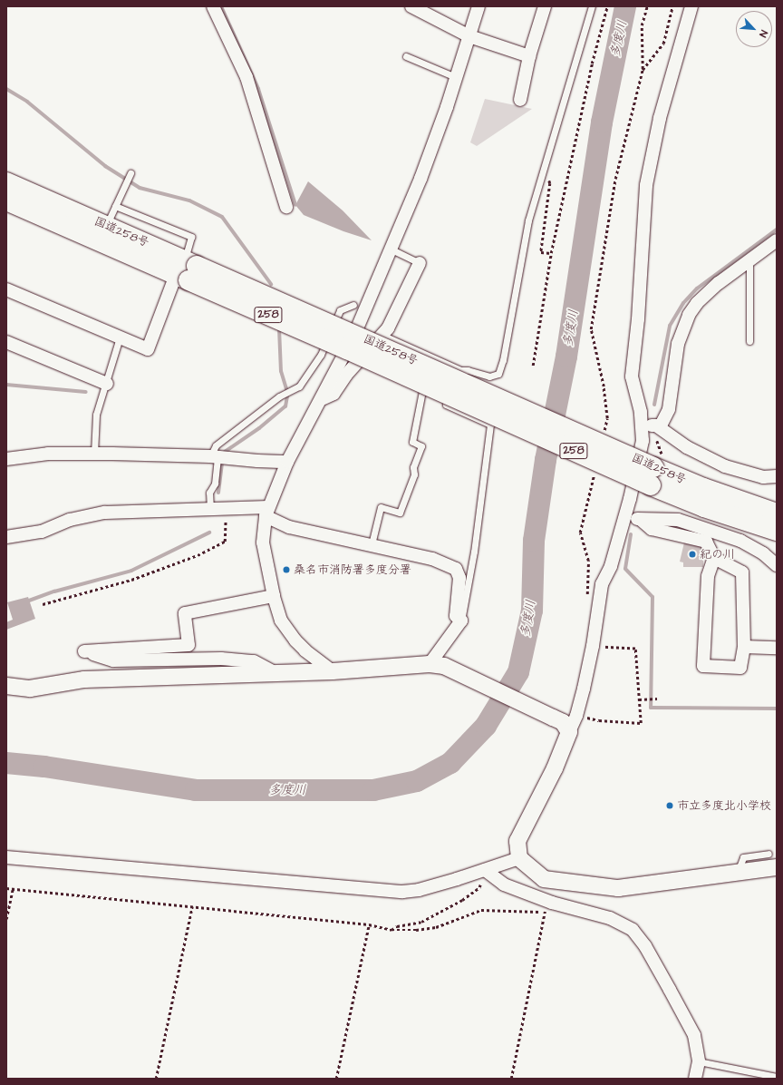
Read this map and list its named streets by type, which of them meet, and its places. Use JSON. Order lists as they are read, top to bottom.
{
  "streets": {
    "highway": ["国道258号", "258"]
  },
  "water": ["多度川"],
  "places": ["紀の川", "桑名市消防署多度分署", "市立多度北小学校"],
  "north": "bottom right"
}
